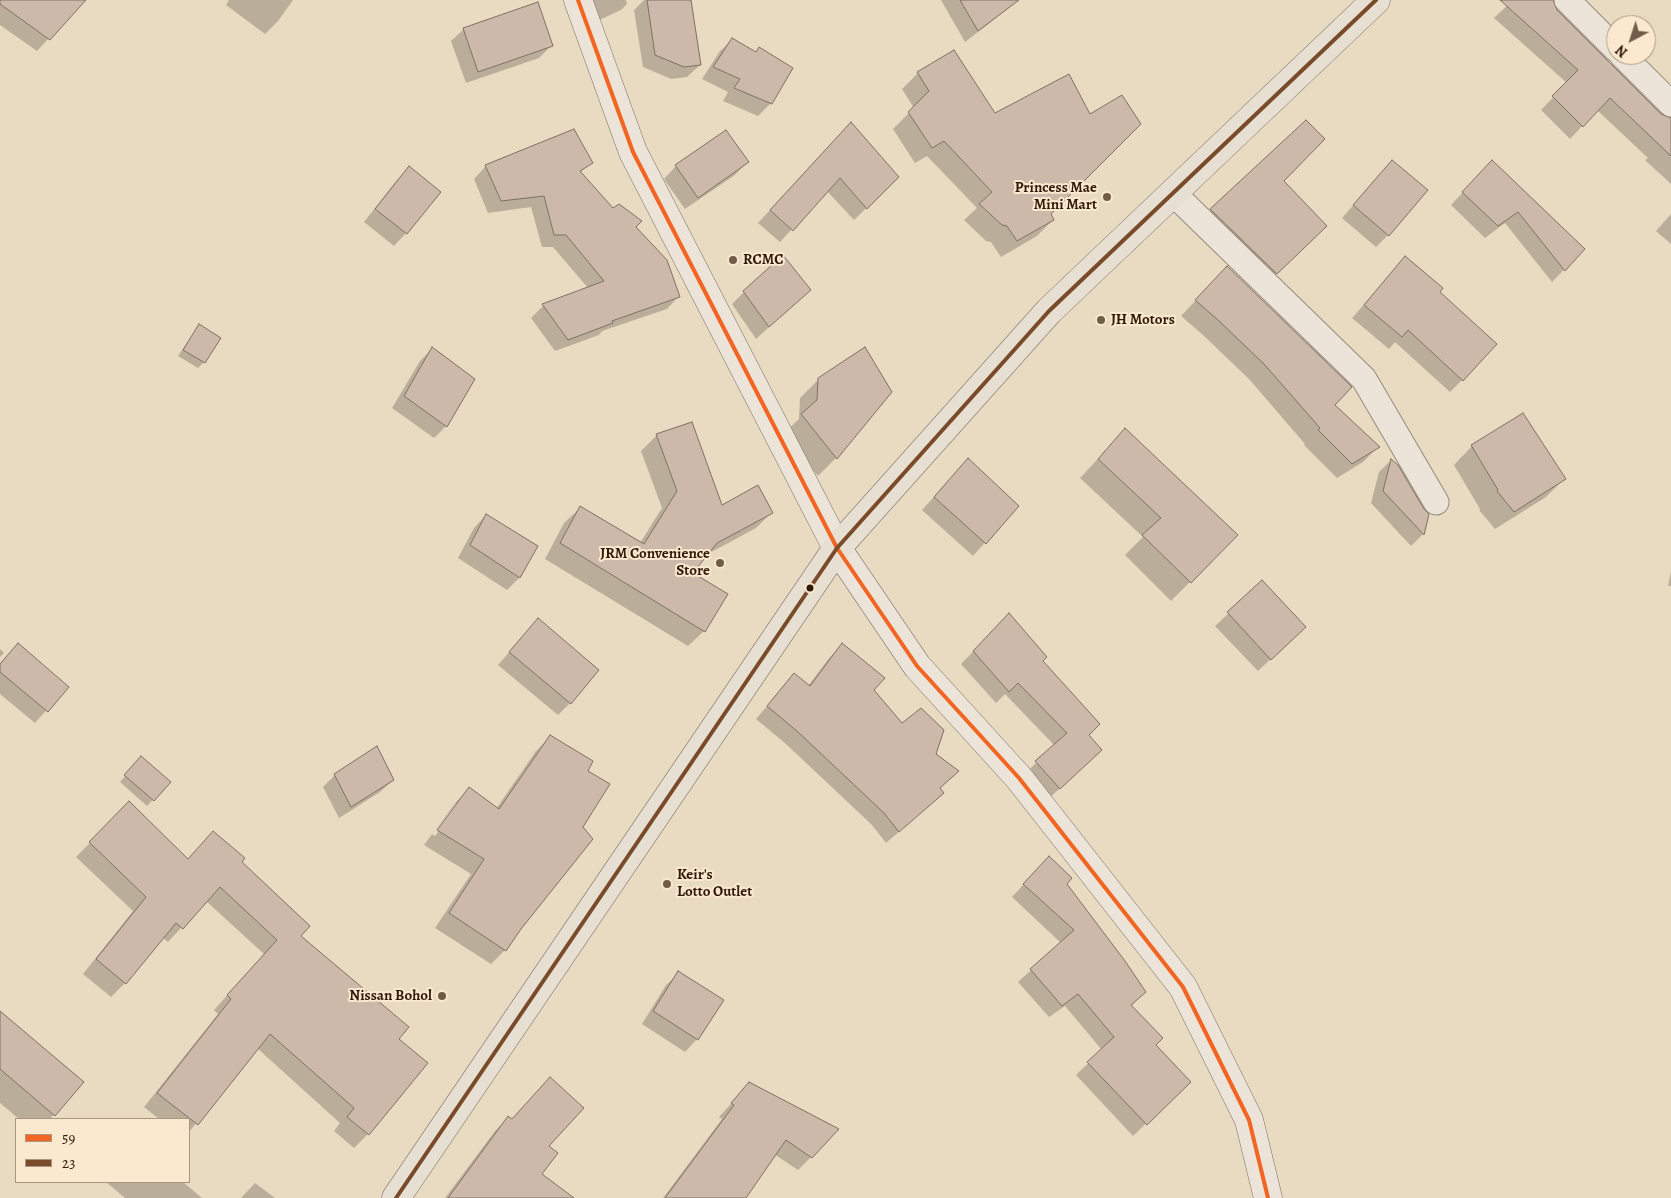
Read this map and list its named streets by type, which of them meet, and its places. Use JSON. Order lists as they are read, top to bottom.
{
  "places": [
    "Princess Mae Mini Mart",
    "RCMC",
    "JH Motors",
    "JRM Convenience Store",
    "Keir's Lotto Outlet",
    "Nissan Bohol"
  ],
  "lines": ["transit line 59", "transit line 23"],
  "legend": ["59", "23"],
  "north": "bottom left"
}
